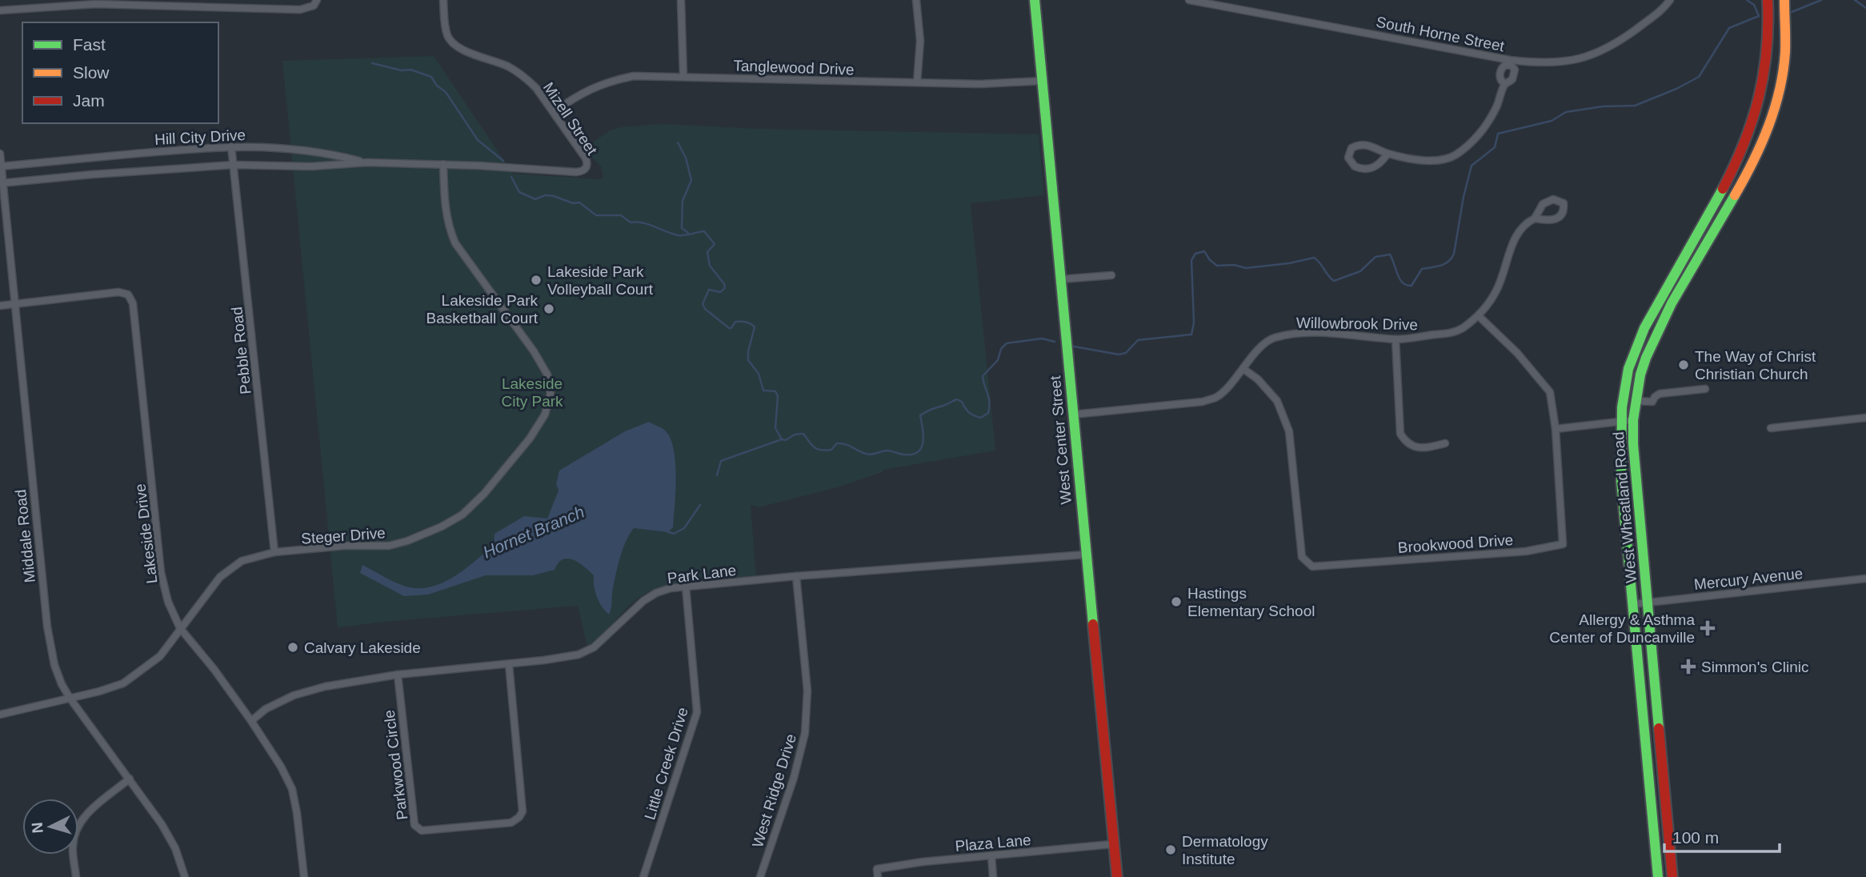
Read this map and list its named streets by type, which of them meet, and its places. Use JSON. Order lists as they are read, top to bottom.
{
  "streets": {
    "main road": ["West Center Street", "West Wheatland Road"],
    "street": [
      "South Horne Street",
      "Tanglewood Drive",
      "Mizell Street",
      "Hill City Drive",
      "Willowbrook Drive",
      "Pebble Road",
      "Lakeside Drive",
      "Steger Drive",
      "Middale Road",
      "Brookwood Drive",
      "Park Lane",
      "Mercury Avenue",
      "Little Creek Drive",
      "Parkwood Circle",
      "West Ridge Drive",
      "Plaza Lane"
    ]
  },
  "crossings": [
    ["Tanglewood Drive", "Mizell Street"],
    ["Tanglewood Drive", "West Center Street"],
    ["Mizell Street", "Hill City Drive"],
    ["Hill City Drive", "Pebble Road"],
    ["Hill City Drive", "Steger Drive"],
    ["Hill City Drive", "Middale Road"],
    ["Willowbrook Drive", "West Center Street"],
    ["Willowbrook Drive", "Brookwood Drive"],
    ["Pebble Road", "Steger Drive"],
    ["West Center Street", "Park Lane"],
    ["West Center Street", "Plaza Lane"],
    ["West Wheatland Road", "Mercury Avenue"],
    ["Lakeside Drive", "Steger Drive"],
    ["Lakeside Drive", "Middale Road"],
    ["Lakeside Drive", "Park Lane"],
    ["Steger Drive", "Middale Road"],
    ["Park Lane", "Little Creek Drive"],
    ["Park Lane", "Parkwood Circle"],
    ["Park Lane", "West Ridge Drive"]
  ],
  "water": ["Hornet Branch"],
  "parks": ["Lakeside City Park"],
  "places": {
    "other": [
      "Lakeside Park Volleyball Court",
      "Lakeside Park Basketball Court",
      "The Way of Christ Christian Church",
      "Hastings Elementary School",
      "Calvary Lakeside",
      "Dermatology Institute"
    ],
    "health": ["Allergy & Asthma Center of Duncanville", "Simmon's Clinic"]
  },
  "legend": ["Fast", "Slow", "Jam"],
  "scale_bar": "100 m",
  "north": "left"
}
